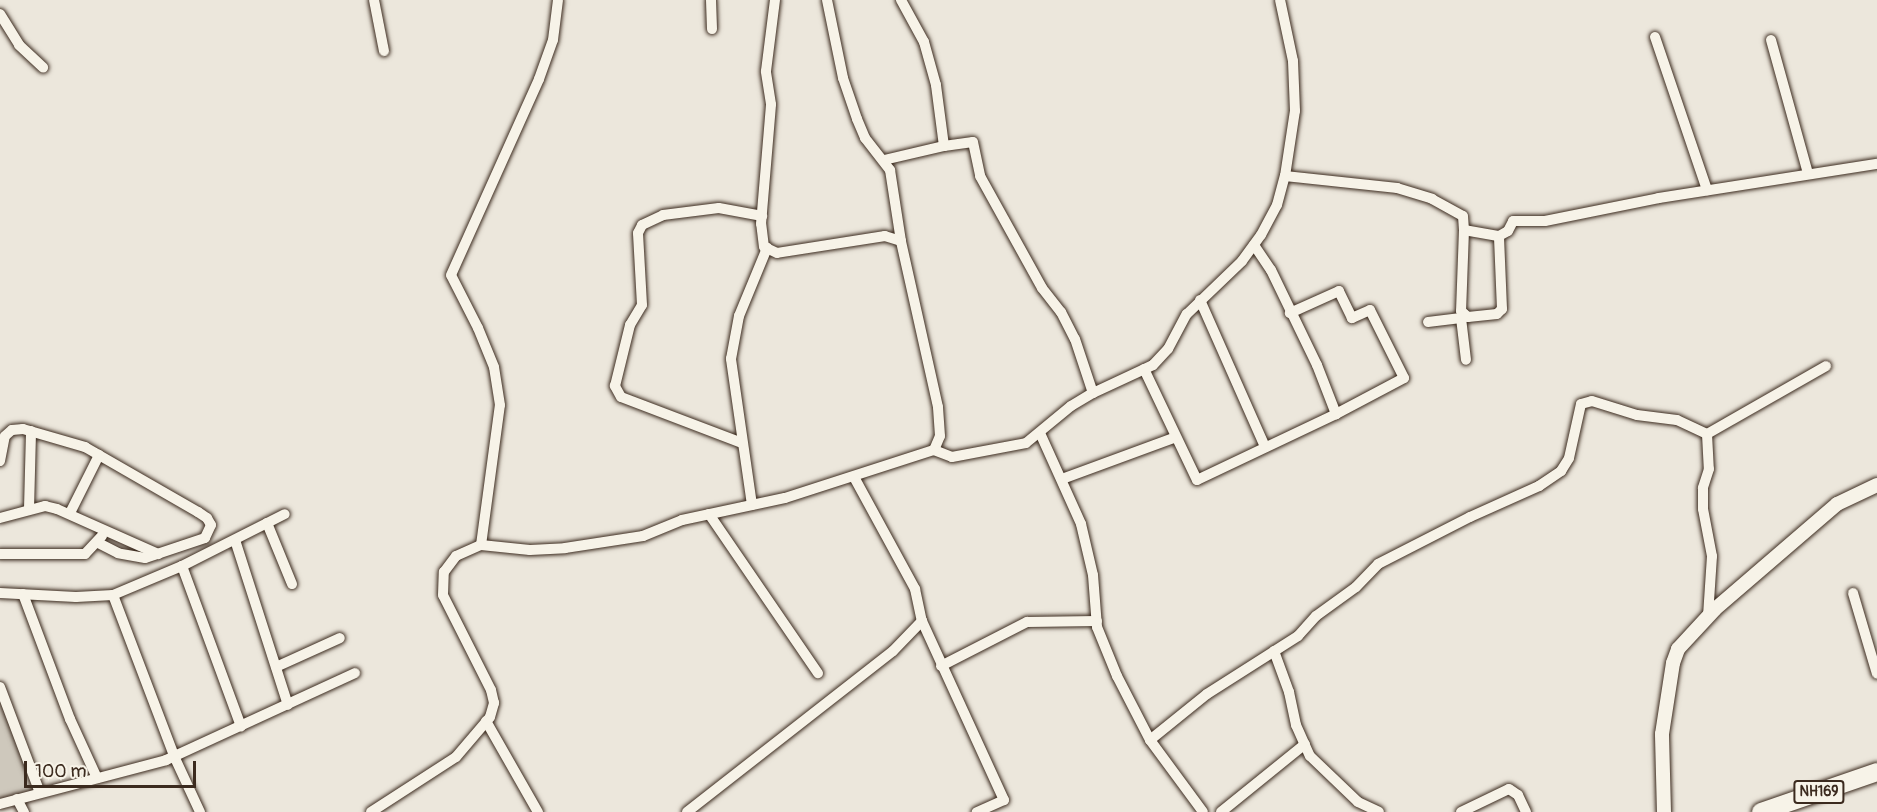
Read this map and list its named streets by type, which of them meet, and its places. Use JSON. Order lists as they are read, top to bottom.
{
  "streets": {
    "highway": ["NH169"]
  },
  "scale_bar": "100 m"
}
